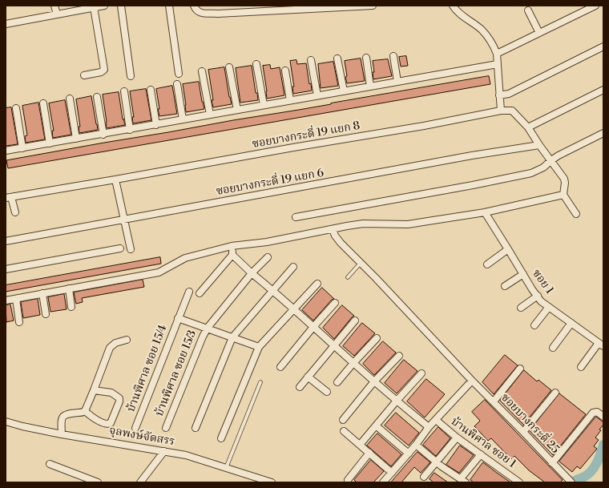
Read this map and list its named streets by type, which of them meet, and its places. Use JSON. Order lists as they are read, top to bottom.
{
  "streets": {
    "street": [
      "ซอยบางกระดี่ 19 แยก 8",
      "ซอยบางกระดี่ 19 แยก 6",
      "ซอย 1",
      "บ้านพิศาล ซอย 15/4",
      "บ้านพิศาล ซอย 15/3",
      "ซอยบางกระดี่ 25",
      "จุลพงษ์จัดสรร",
      "บ้านพิศาล ซอย 1"
    ]
  }
}
